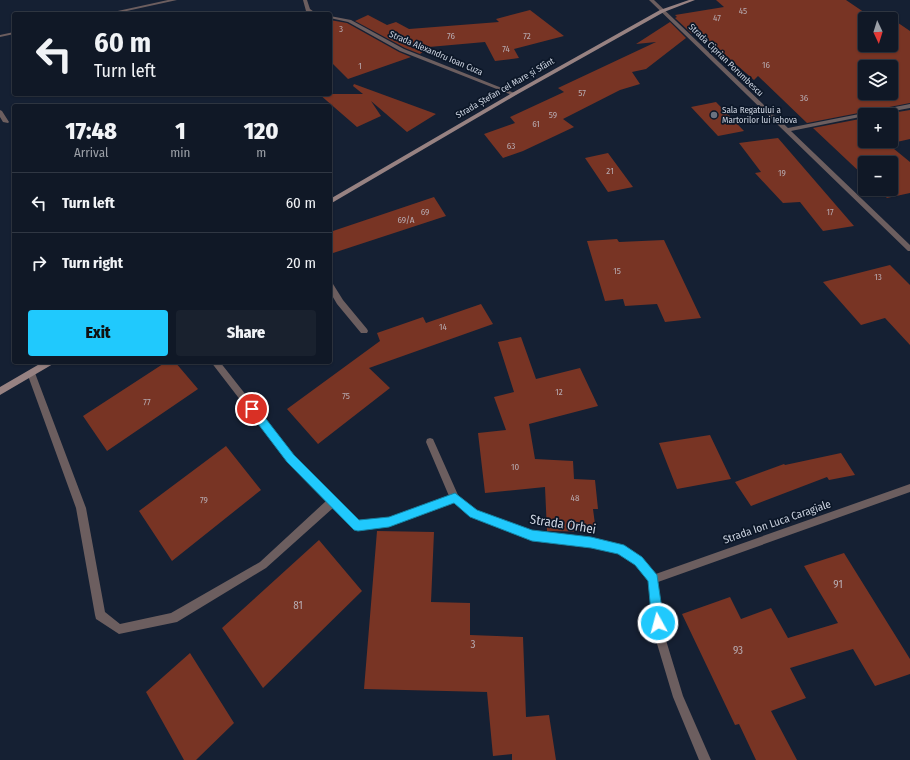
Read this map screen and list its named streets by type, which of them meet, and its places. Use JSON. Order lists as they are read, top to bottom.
{
  "streets": {
    "main road": ["Strada Ștefan cel Mare și Sfânt"],
    "street": [
      "Strada Alexandru Ioan Cuza",
      "Strada Ciprian Porumbescu",
      "Strada Ion Luca Caragiale",
      "Strada Orhei"
    ]
  },
  "crossings": [
    ["Strada Alexandru Ioan Cuza", "Strada Ștefan cel Mare și Sfânt"],
    ["Strada Ciprian Porumbescu", "Strada Ștefan cel Mare și Sfânt"],
    ["Strada Ion Luca Caragiale", "Strada Orhei"]
  ],
  "places": ["Sala Regatului a Martorilor lui Iehova"],
  "house_numbers": [
    "45",
    "47",
    "3",
    "76",
    "72",
    "74",
    "16",
    "1",
    "57",
    "36",
    "59",
    "61",
    "63",
    "21",
    "19",
    "69",
    "17",
    "69/A",
    "15",
    "13",
    "14",
    "12",
    "75",
    "77",
    "10",
    "48",
    "79",
    "91",
    "81",
    "3",
    "93"
  ],
  "north": "bottom",
  "page": {
    "map_buttons": ["+", "−"],
    "turn": ["60 m", "Turn left"],
    "eta": [
      "17:48",
      "Arrival",
      "1",
      "min",
      "120",
      "m"
    ],
    "list": [
      {
        "name": "Turn left",
        "value": "60 m"
      },
      {
        "name": "Turn right",
        "value": "20 m"
      }
    ],
    "buttons": ["Exit", "Share"]
  }
}
